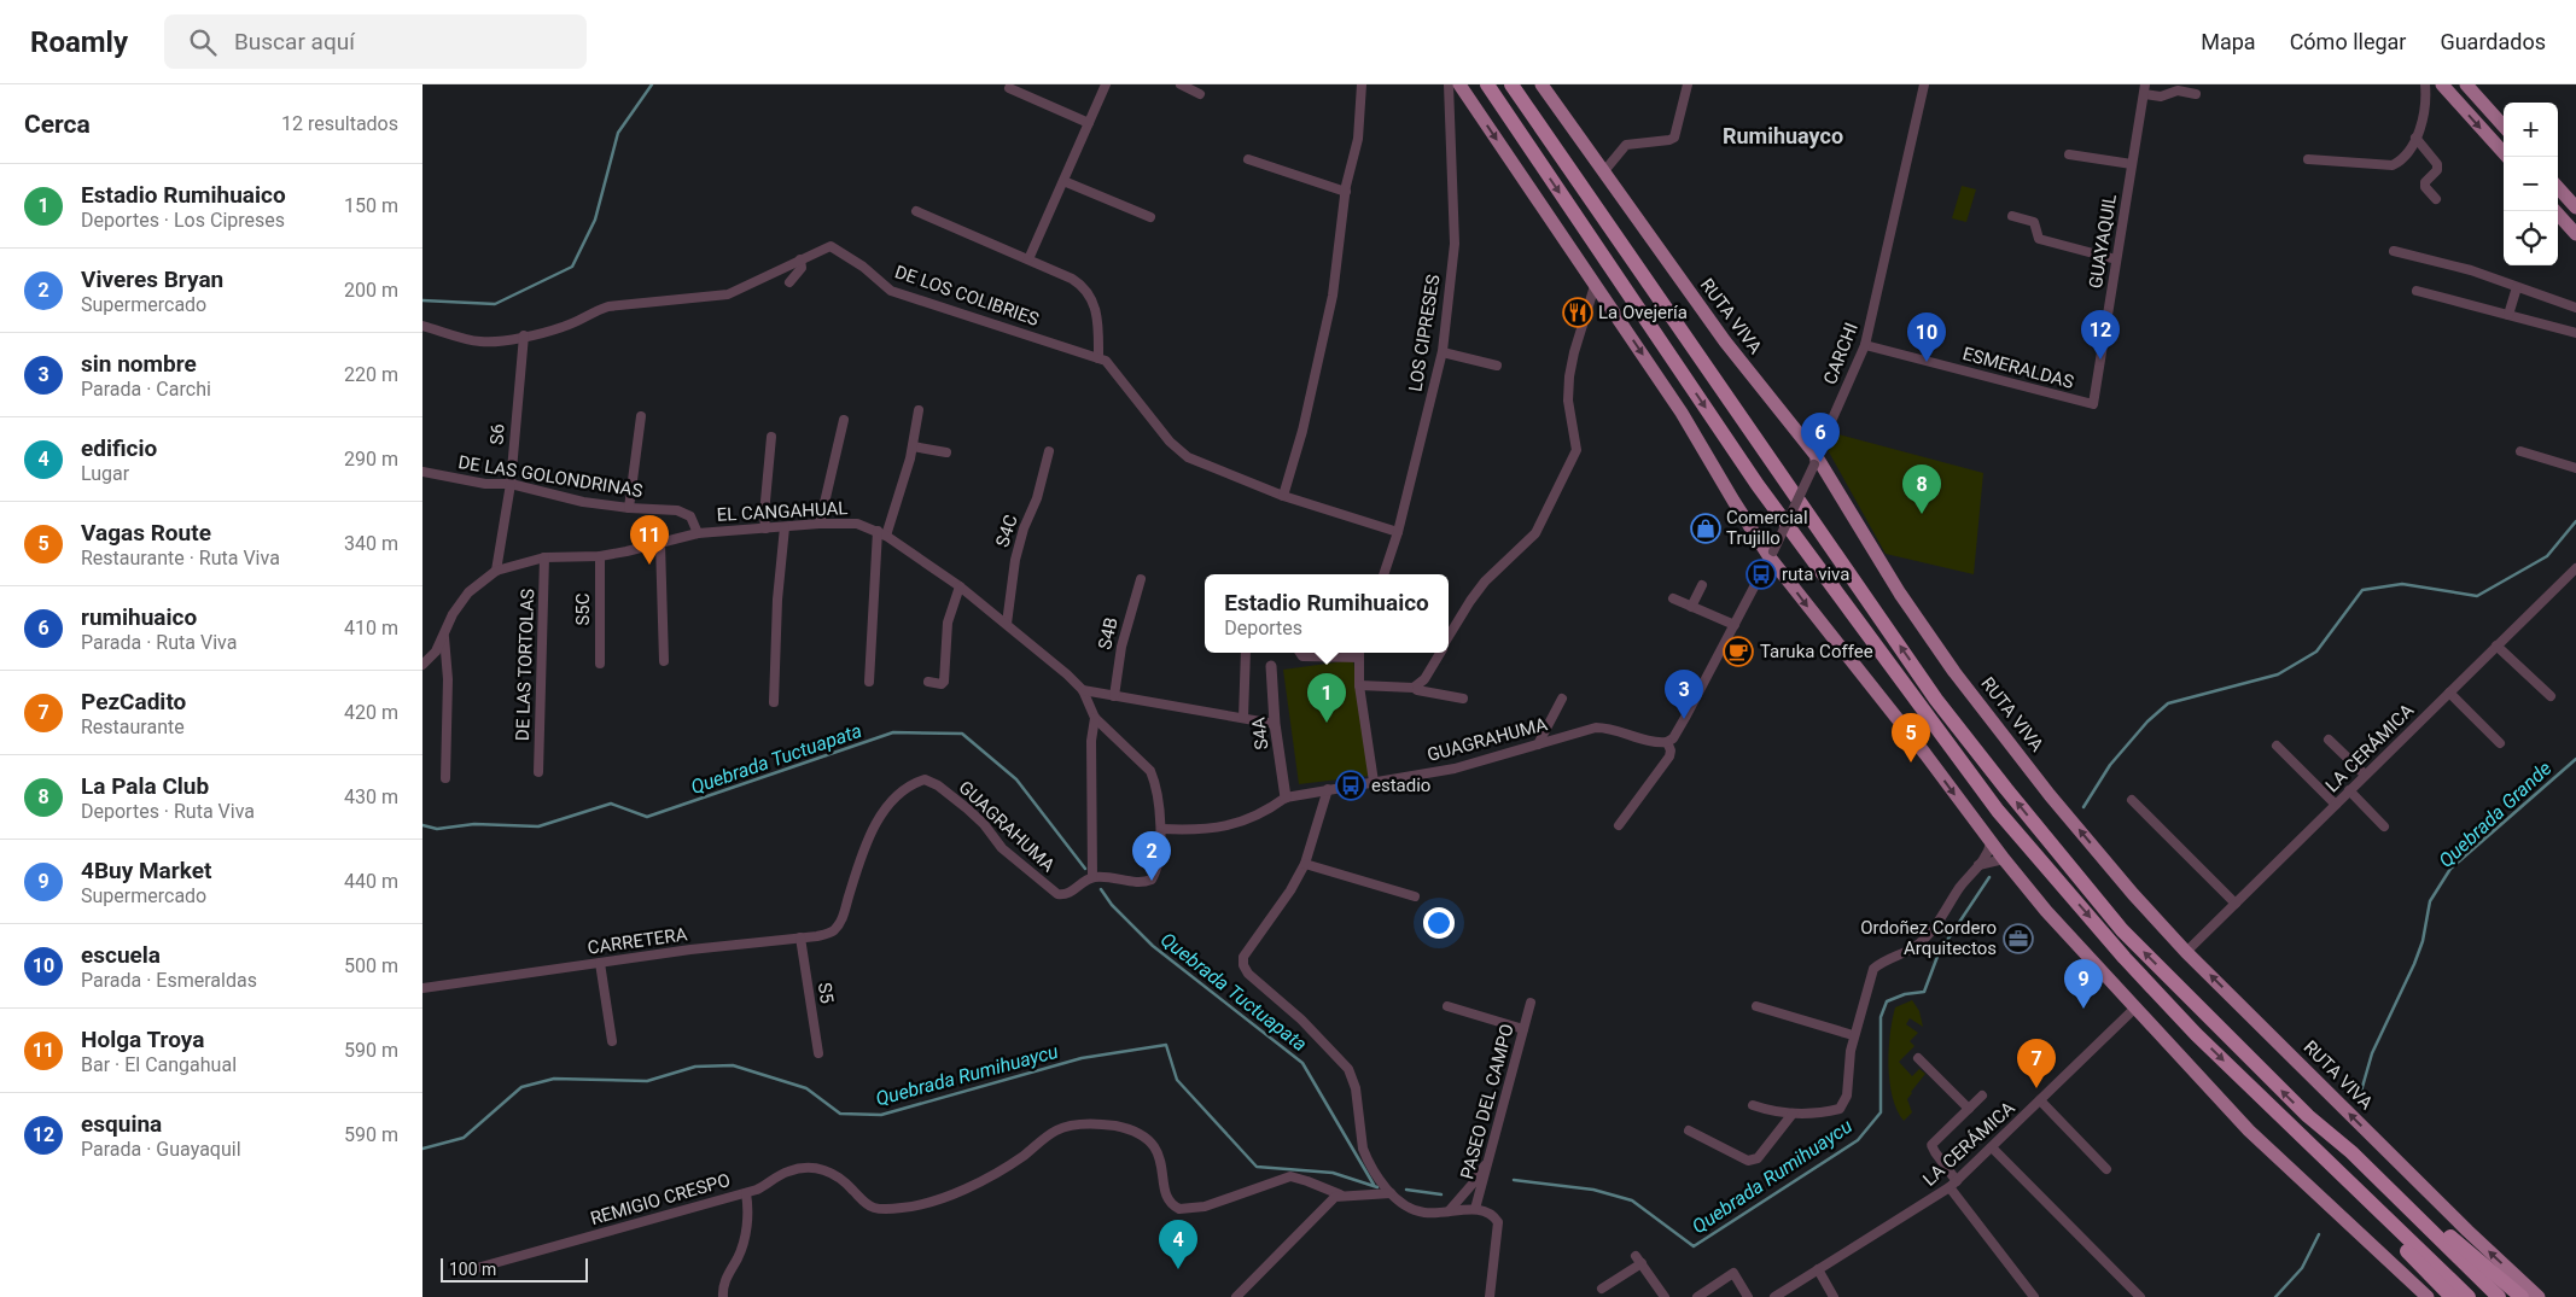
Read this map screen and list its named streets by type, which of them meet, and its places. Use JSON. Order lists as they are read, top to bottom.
{
  "streets": {
    "main road": ["RUTA VIVA"],
    "street": [
      "GUAYAQUIL",
      "DE LOS COLIBRIES",
      "LOS CIPRESES",
      "CARCHI",
      "ESMERALDAS",
      "S6",
      "DE LAS GOLONDRINAS",
      "EL CANGAHUAL",
      "S4C",
      "S5C",
      "S4B",
      "DE LAS TORTOLAS",
      "S4A",
      "GUAGRAHUMA",
      "LA CERÁMICA",
      "CARRETERA",
      "S5",
      "PASEO DEL CAMPO",
      "REMIGIO CRESPO"
    ]
  },
  "crossings": [
    ["GUAYAQUIL", "ESMERALDAS"],
    ["DE LOS COLIBRIES", "LOS CIPRESES"],
    ["DE LOS COLIBRIES", "S6"],
    ["RUTA VIVA", "CARCHI"],
    ["RUTA VIVA", "LA CERÁMICA"],
    ["CARCHI", "ESMERALDAS"],
    ["CARCHI", "GUAGRAHUMA"],
    ["S6", "DE LAS GOLONDRINAS"],
    ["S6", "EL CANGAHUAL"],
    ["DE LAS GOLONDRINAS", "EL CANGAHUAL"],
    ["EL CANGAHUAL", "S4C"],
    ["EL CANGAHUAL", "S5C"],
    ["EL CANGAHUAL", "DE LAS TORTOLAS"],
    ["EL CANGAHUAL", "GUAGRAHUMA"],
    ["S4A", "GUAGRAHUMA"],
    ["GUAGRAHUMA", "CARRETERA"],
    ["CARRETERA", "S5"]
  ],
  "districts": ["Rumihuayco"],
  "water": ["Quebrada Tuctuapata", "Quebrada Grande", "Quebrada Rumihuaycu"],
  "places": {
    "restaurant": ["La Ovejería"],
    "shop": ["Comercial Trujillo"],
    "bus stop": ["ruta viva", "estadio"],
    "cafe": ["Taruka Coffee"],
    "office": ["Ordoñez Cordero Arquitectos"]
  },
  "scale_bar": "100 m",
  "page": {
    "header": "Roamly",
    "search": "Buscar aquí",
    "nav": ["Mapa", "Cómo llegar", "Guardados"],
    "heading": ["Cerca", "12 resultados"],
    "map_buttons": ["+", "−"],
    "list": [
      {
        "mark": "1",
        "name": "Estadio Rumihuaico",
        "note": "Deportes · Los Cipreses",
        "value": "150 m"
      },
      {
        "mark": "2",
        "name": "Viveres Bryan",
        "note": "Supermercado",
        "value": "200 m"
      },
      {
        "mark": "3",
        "name": "sin nombre",
        "note": "Parada · Carchi",
        "value": "220 m"
      },
      {
        "mark": "4",
        "name": "edificio",
        "note": "Lugar",
        "value": "290 m"
      },
      {
        "mark": "5",
        "name": "Vagas Route",
        "note": "Restaurante · Ruta Viva",
        "value": "340 m"
      },
      {
        "mark": "6",
        "name": "rumihuaico",
        "note": "Parada · Ruta Viva",
        "value": "410 m"
      },
      {
        "mark": "7",
        "name": "PezCadito",
        "note": "Restaurante",
        "value": "420 m"
      },
      {
        "mark": "8",
        "name": "La Pala Club",
        "note": "Deportes · Ruta Viva",
        "value": "430 m"
      },
      {
        "mark": "9",
        "name": "4Buy Market",
        "note": "Supermercado",
        "value": "440 m"
      },
      {
        "mark": "10",
        "name": "escuela",
        "note": "Parada · Esmeraldas",
        "value": "500 m"
      },
      {
        "mark": "11",
        "name": "Holga Troya",
        "note": "Bar · El Cangahual",
        "value": "590 m"
      },
      {
        "mark": "12",
        "name": "esquina",
        "note": "Parada · Guayaquil",
        "value": "590 m"
      }
    ],
    "pins": [
      "12",
      "10",
      "6",
      "8",
      "11",
      "3",
      "1",
      "5",
      "2",
      "9",
      "7",
      "4"
    ],
    "popup": ["Estadio Rumihuaico", "Deportes"],
    "scale": "100 m"
  }
}
